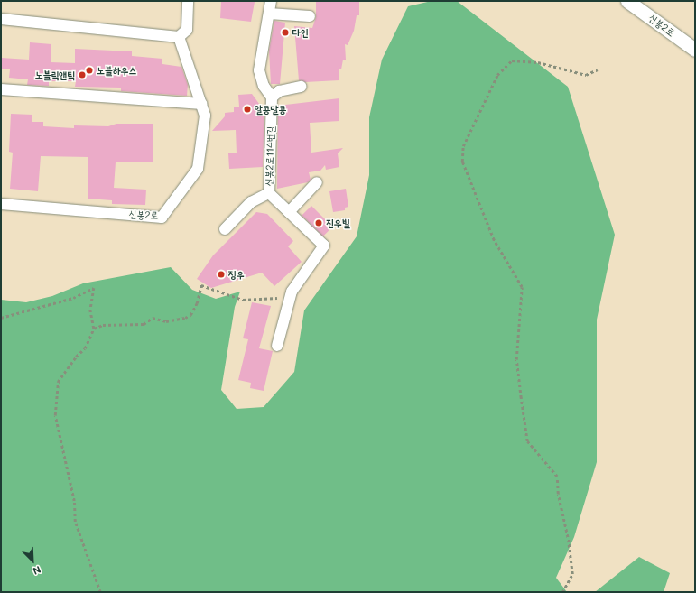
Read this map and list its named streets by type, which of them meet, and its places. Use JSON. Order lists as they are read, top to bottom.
{
  "streets": {
    "street": ["신봉2로", "신봉2로114번길"]
  },
  "places": [
    "다인",
    "노블하우스",
    "노블릭앤틱",
    "알콩달콩",
    "진우빌",
    "정우"
  ],
  "north": "bottom right"
}
